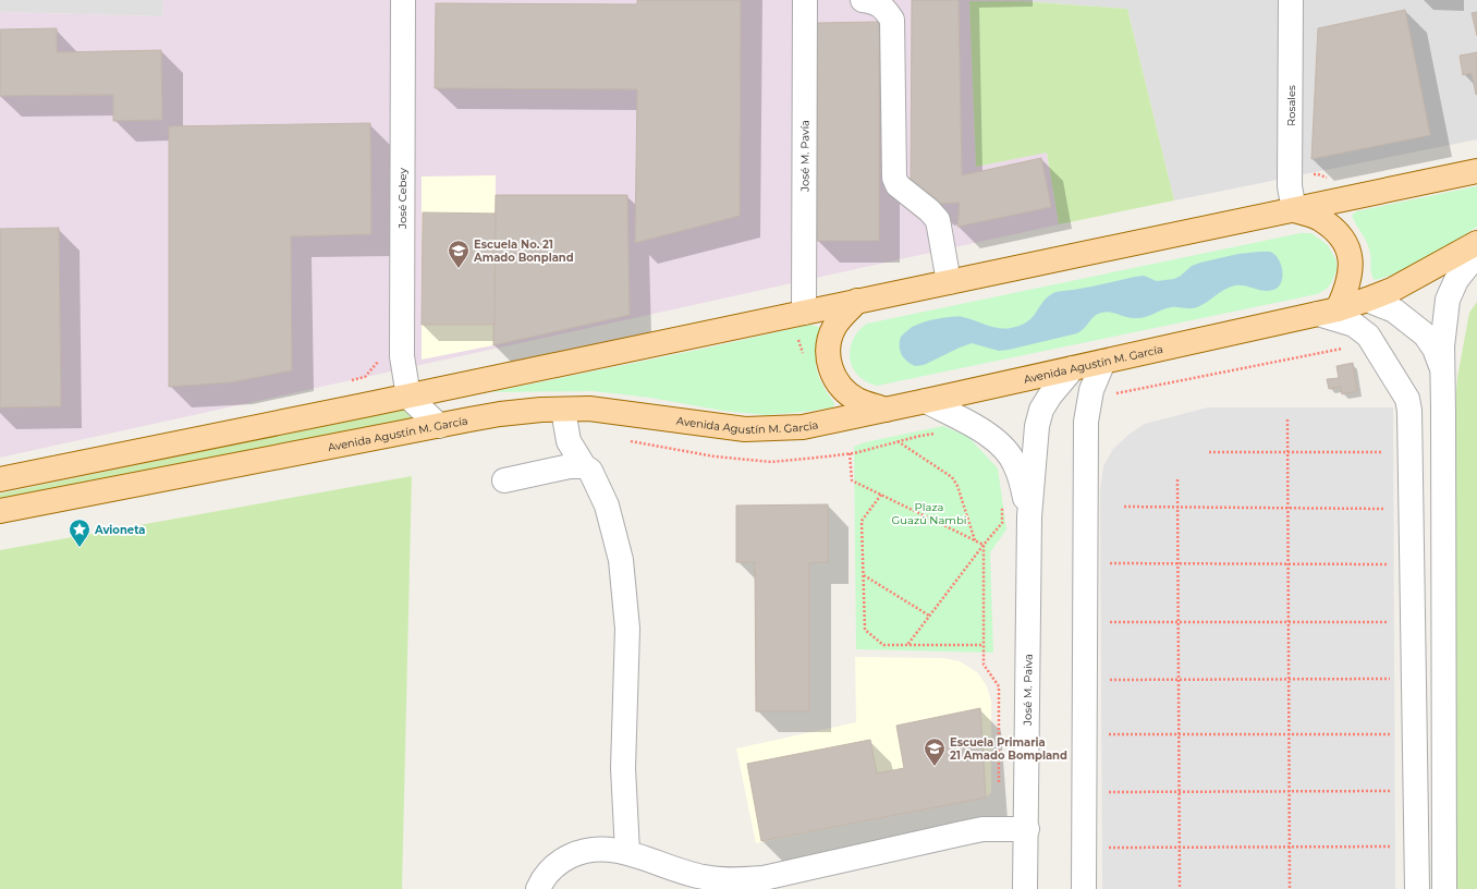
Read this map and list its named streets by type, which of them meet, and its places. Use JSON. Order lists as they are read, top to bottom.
{
  "streets": {
    "main road": ["Avenida Agustín M. García"],
    "street": [
      "Rosales",
      "José M. Pavía",
      "José Cebey",
      "José M. Paiva"
    ]
  },
  "parks": ["Plaza Guazú Nambi"],
  "places": {
    "school or university": ["Escuela No. 21 Amado Bonpland", "Escuela Primaria 21 Amado Bompland"],
    "place": ["Avioneta"]
  }
}
